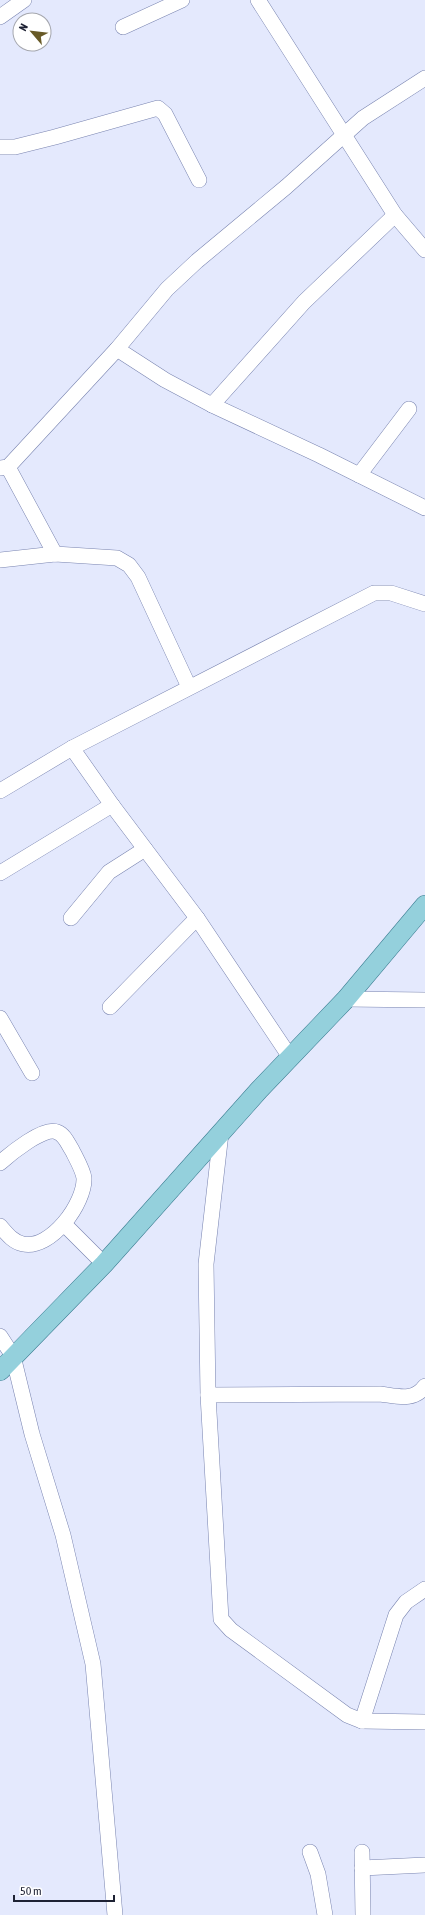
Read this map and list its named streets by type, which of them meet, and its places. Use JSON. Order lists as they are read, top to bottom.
{
  "scale_bar": "50 m",
  "north": "top left"
}
